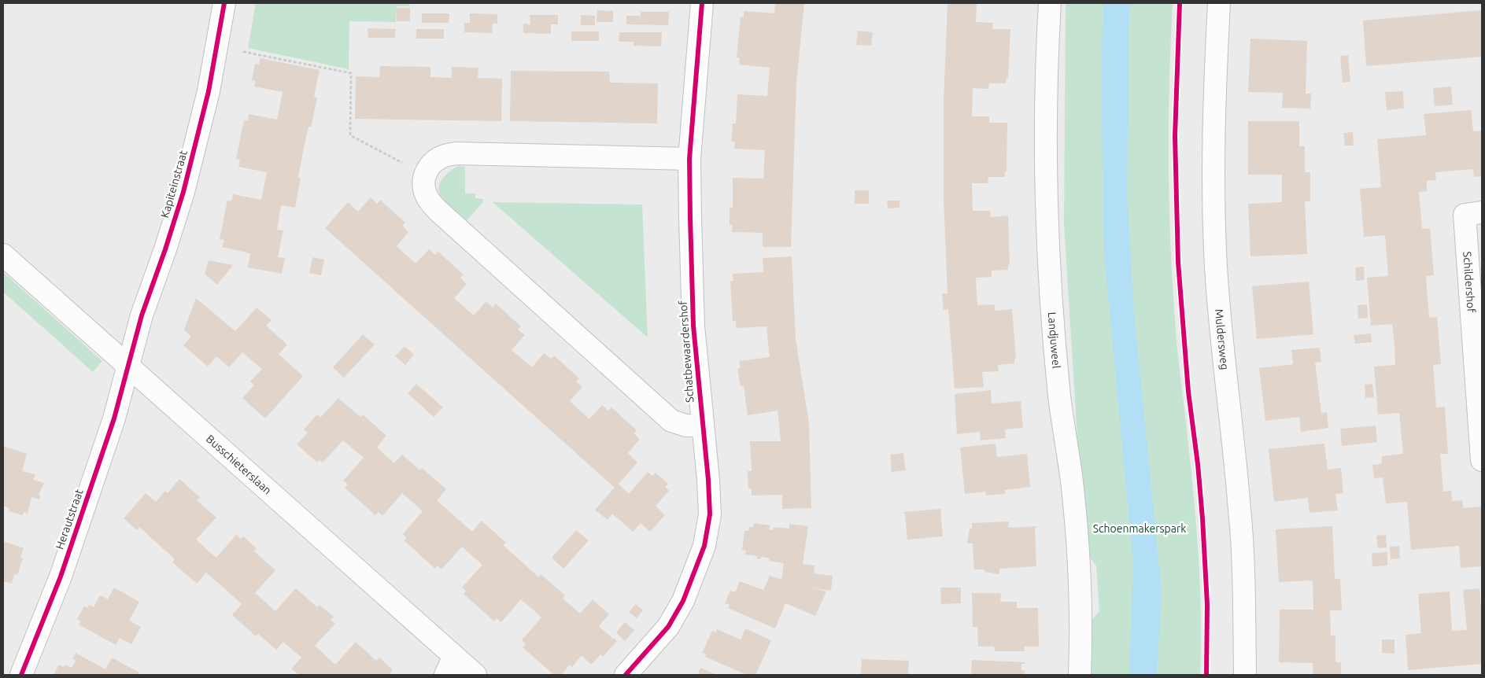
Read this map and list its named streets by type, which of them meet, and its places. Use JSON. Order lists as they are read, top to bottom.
{
  "streets": {
    "street": [
      "Kapiteinstraat",
      "Schildershof",
      "Muldersweg",
      "Landjuweel",
      "Schatbewaardershof",
      "Busschieterslaan",
      "Herautstraat"
    ]
  },
  "crossings": [
    ["Kapiteinstraat", "Busschieterslaan"],
    ["Kapiteinstraat", "Herautstraat"],
    ["Busschieterslaan", "Herautstraat"]
  ],
  "parks": ["Schoenmakerspark"]
}
